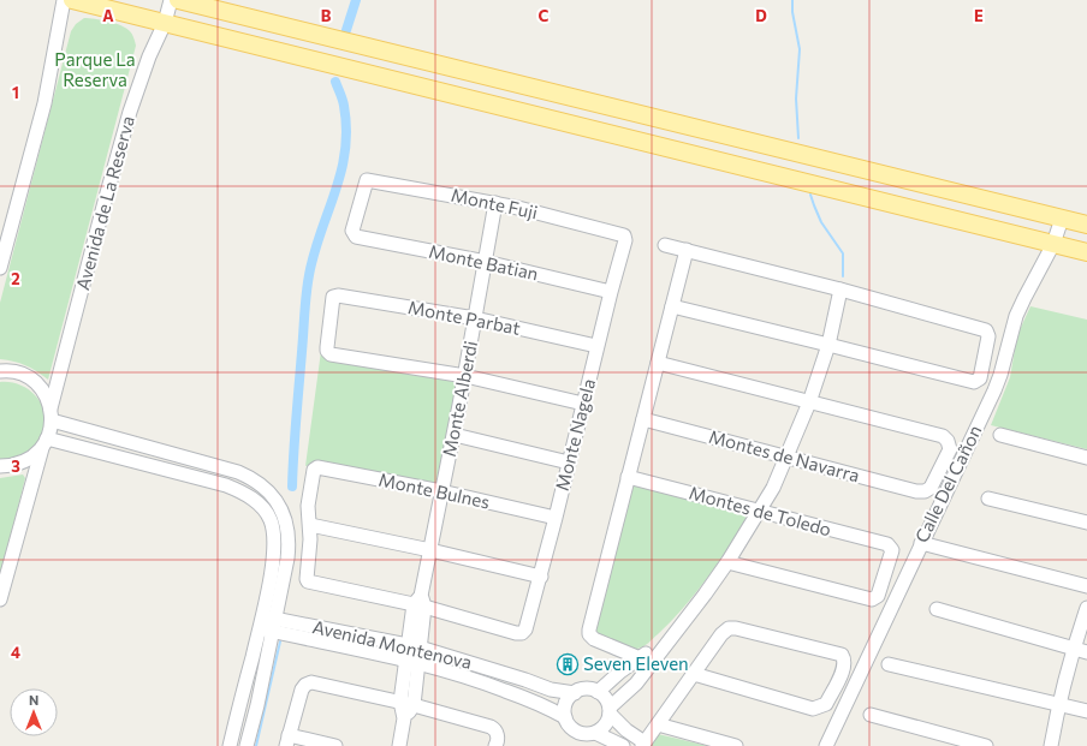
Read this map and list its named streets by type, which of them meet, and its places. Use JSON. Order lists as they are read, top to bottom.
{
  "streets": {
    "street": [
      "Avenida de La Reserva",
      "Monte Fuji",
      "Monte Batian",
      "Monte Parbat",
      "Monte Alberdi",
      "Monte Nagela",
      "Montes de Navarra",
      "Calle Del Cañon",
      "Monte Bulnes",
      "Montes de Toledo",
      "Avenida Montenova"
    ]
  },
  "crossings": [
    ["Monte Fuji", "Monte Batian"],
    ["Monte Fuji", "Monte Alberdi"],
    ["Monte Fuji", "Monte Nagela"],
    ["Monte Batian", "Monte Alberdi"],
    ["Monte Batian", "Monte Nagela"],
    ["Monte Parbat", "Monte Alberdi"],
    ["Monte Parbat", "Monte Nagela"],
    ["Monte Alberdi", "Monte Nagela"],
    ["Monte Alberdi", "Monte Bulnes"],
    ["Monte Alberdi", "Avenida Montenova"],
    ["Monte Nagela", "Monte Bulnes"]
  ],
  "parks": ["Parque La Reserva"],
  "places": {
    "building": ["Seven Eleven"]
  },
  "north": "top",
  "grid": {
    "columns": [
      "A",
      "B",
      "C",
      "D",
      "E"
    ],
    "rows": [
      "1",
      "2",
      "3",
      "4"
    ]
  }
}
